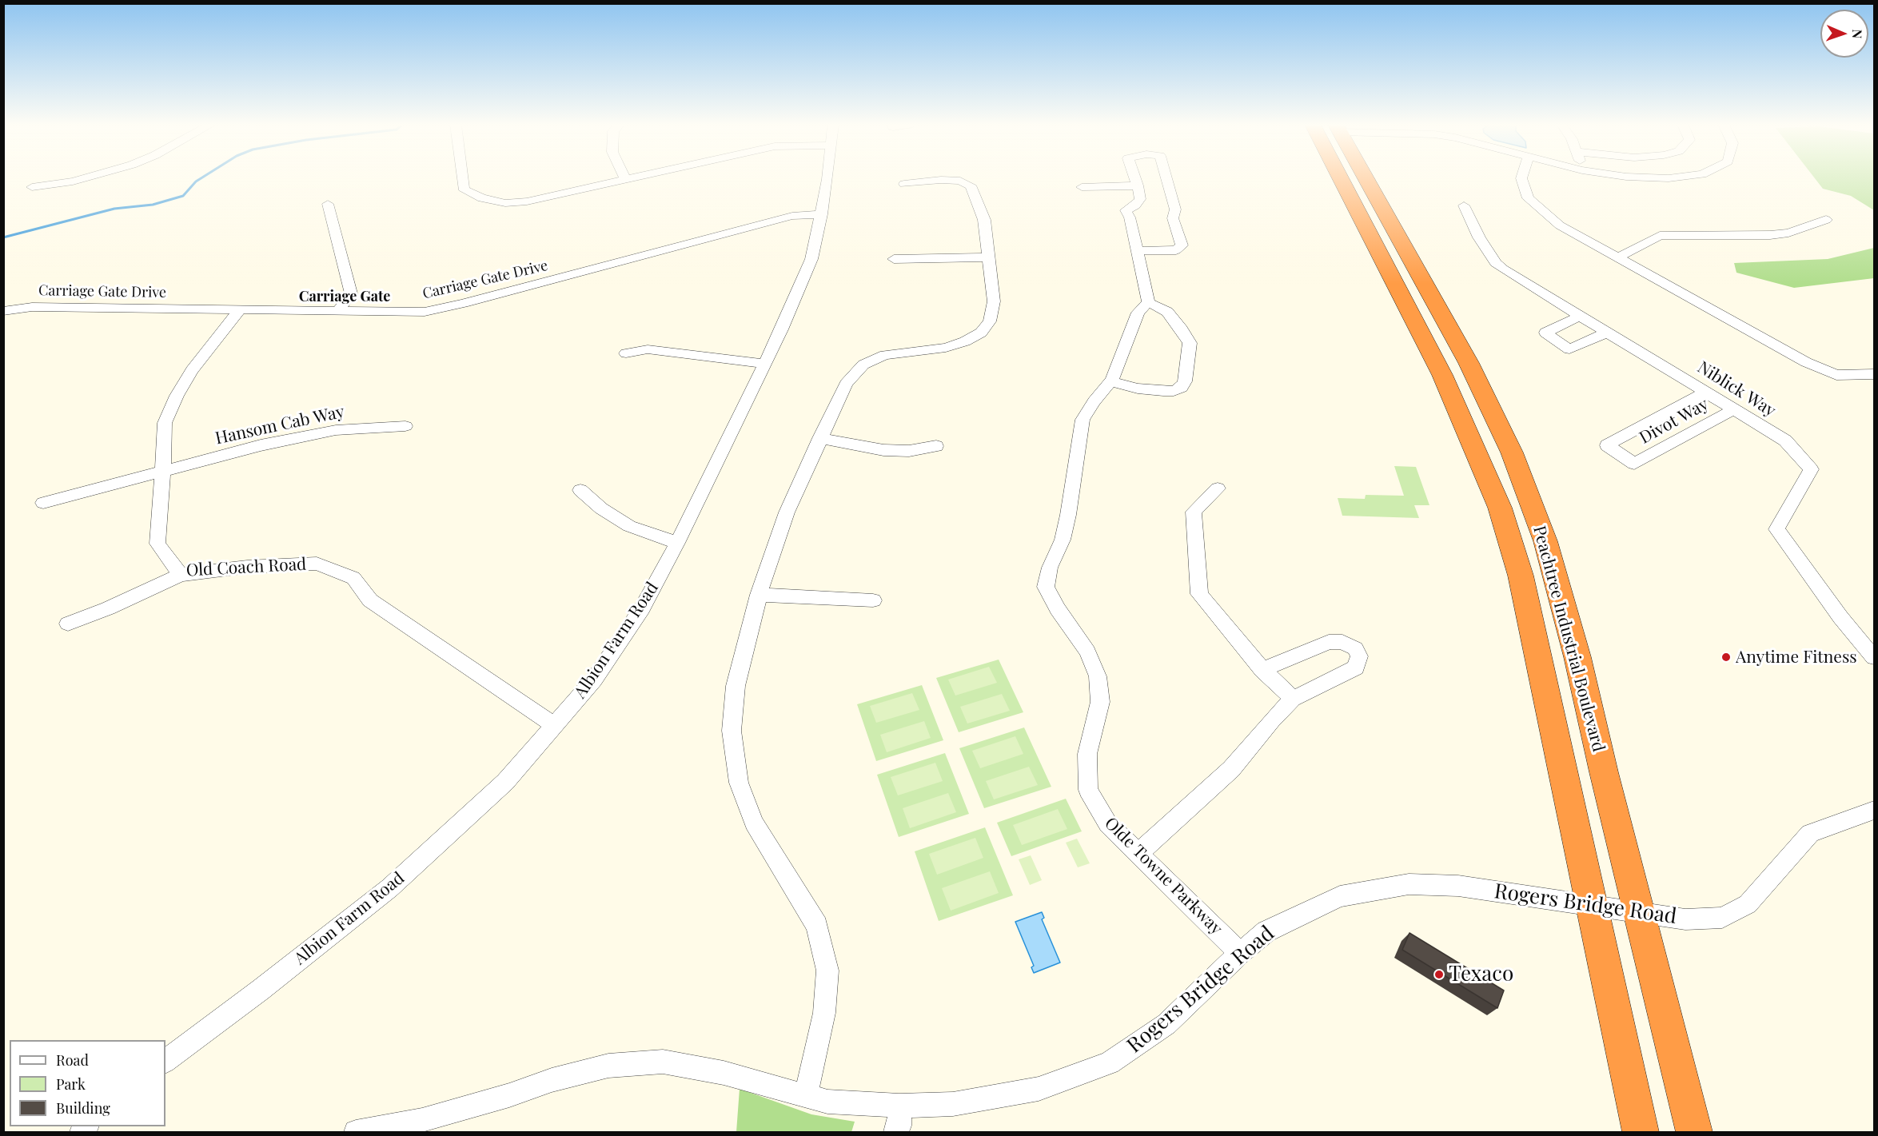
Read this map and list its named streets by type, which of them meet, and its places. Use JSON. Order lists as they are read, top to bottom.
{
  "streets": {
    "highway": ["Peachtree Industrial Boulevard"],
    "street": [
      "Carriage Gate Drive",
      "Niblick Way",
      "Divot Way",
      "Hansom Cab Way",
      "Old Coach Road",
      "Albion Farm Road",
      "Olde Towne Parkway",
      "Rogers Bridge Road"
    ]
  },
  "crossings": [
    ["Carriage Gate Drive", "Old Coach Road"],
    ["Carriage Gate Drive", "Albion Farm Road"],
    ["Niblick Way", "Divot Way"],
    ["Hansom Cab Way", "Old Coach Road"],
    ["Old Coach Road", "Albion Farm Road"],
    ["Peachtree Industrial Boulevard", "Rogers Bridge Road"],
    ["Olde Towne Parkway", "Rogers Bridge Road"]
  ],
  "districts": ["Carriage Gate"],
  "places": ["Anytime Fitness", "Texaco"],
  "legend": ["Road", "Park", "Building"],
  "north": "right"
}
